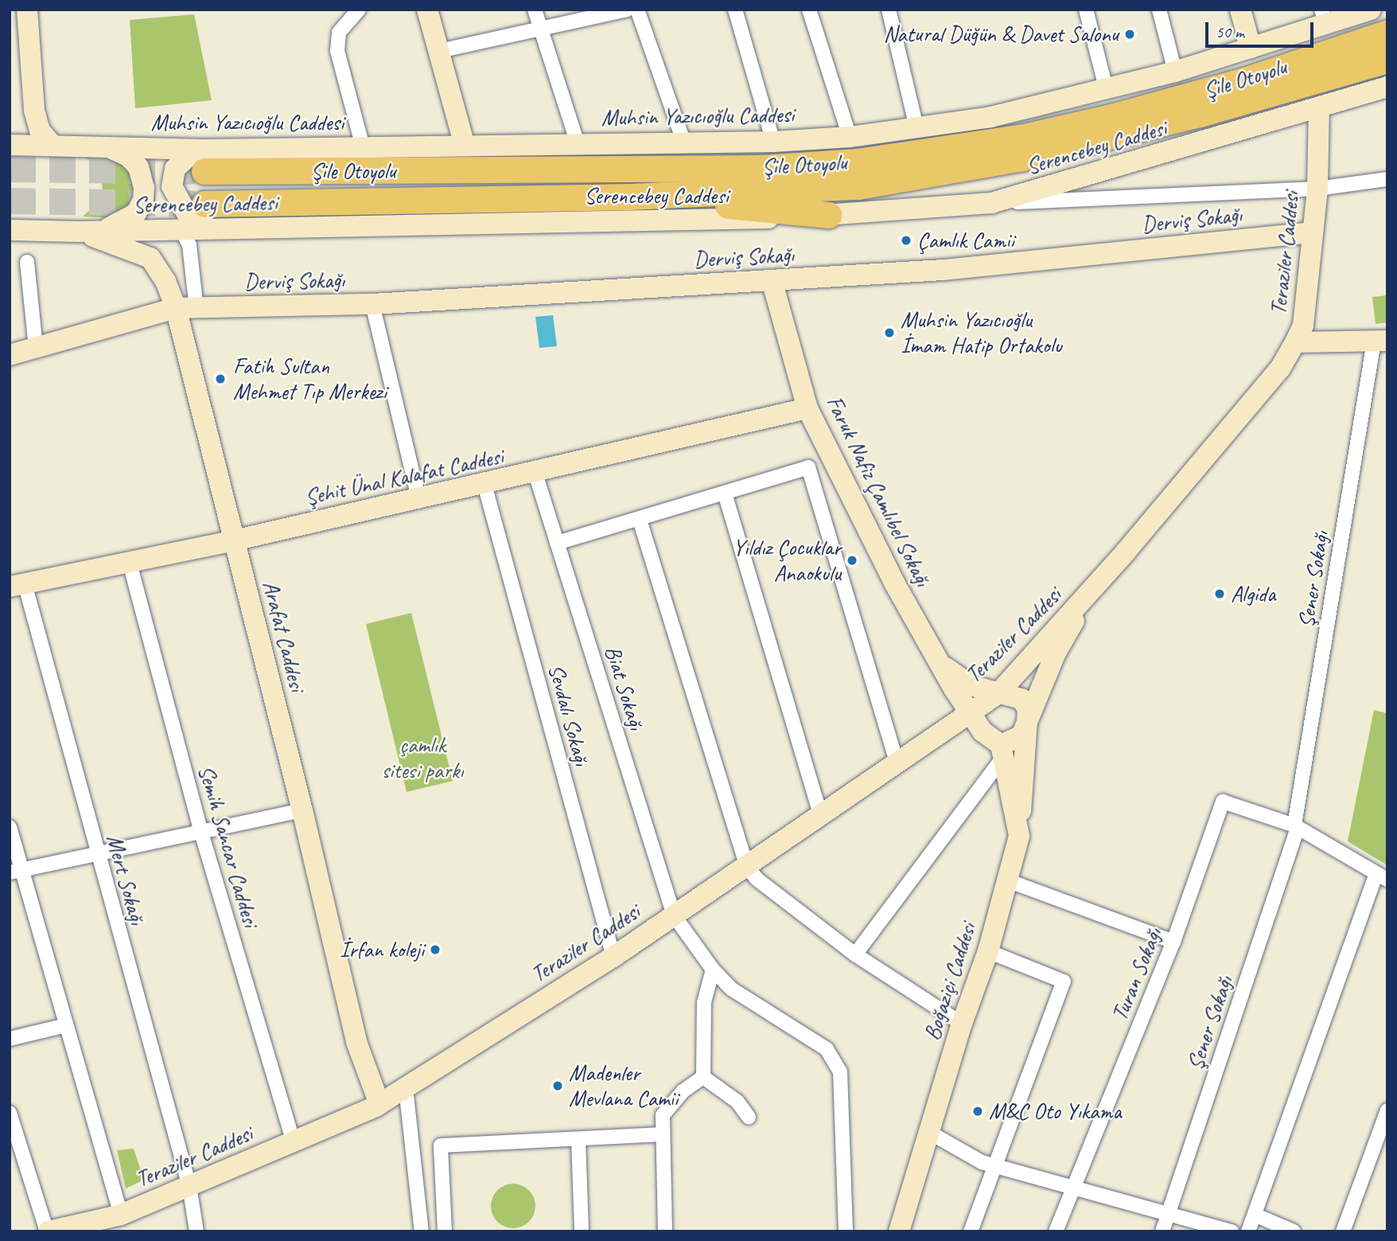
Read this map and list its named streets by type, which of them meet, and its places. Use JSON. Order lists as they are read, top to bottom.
{
  "streets": {
    "highway": ["Şile Otoyolu"],
    "main road": [
      "Muhsin Yazıcıoğlu Caddesi",
      "Serencebey Caddesi",
      "Derviş Sokağı",
      "Teraziler Caddesi",
      "Şehit Ünal Kalafat Caddesi",
      "Faruk Nafiz Çamlıbel Sokağı",
      "Arafat Caddesi",
      "Boğaziçi Caddesi"
    ],
    "street": [
      "Şener Sokağı",
      "Biat Sokağı",
      "Sevdalı Sokağı",
      "Semih Sancar Caddesi",
      "Mert Sokağı",
      "Turan Sokağı"
    ]
  },
  "crossings": [
    ["Şile Otoyolu", "Muhsin Yazıcıoğlu Caddesi"],
    ["Şile Otoyolu", "Serencebey Caddesi"],
    ["Serencebey Caddesi", "Teraziler Caddesi"],
    ["Serencebey Caddesi", "Arafat Caddesi"],
    ["Derviş Sokağı", "Teraziler Caddesi"],
    ["Derviş Sokağı", "Faruk Nafiz Çamlıbel Sokağı"],
    ["Derviş Sokağı", "Arafat Caddesi"],
    ["Teraziler Caddesi", "Faruk Nafiz Çamlıbel Sokağı"],
    ["Teraziler Caddesi", "Arafat Caddesi"],
    ["Teraziler Caddesi", "Biat Sokağı"],
    ["Teraziler Caddesi", "Sevdalı Sokağı"],
    ["Teraziler Caddesi", "Semih Sancar Caddesi"],
    ["Teraziler Caddesi", "Mert Sokağı"],
    ["Teraziler Caddesi", "Boğaziçi Caddesi"],
    ["Şehit Ünal Kalafat Caddesi", "Faruk Nafiz Çamlıbel Sokağı"],
    ["Şehit Ünal Kalafat Caddesi", "Arafat Caddesi"],
    ["Şehit Ünal Kalafat Caddesi", "Biat Sokağı"],
    ["Şehit Ünal Kalafat Caddesi", "Sevdalı Sokağı"],
    ["Şehit Ünal Kalafat Caddesi", "Semih Sancar Caddesi"],
    ["Şehit Ünal Kalafat Caddesi", "Mert Sokağı"],
    ["Faruk Nafiz Çamlıbel Sokağı", "Boğaziçi Caddesi"],
    ["Şener Sokağı", "Turan Sokağı"]
  ],
  "parks": ["çamlık sitesi parkı"],
  "places": [
    "Natural Düğün & Davet Salonu",
    "Çamlık Camii",
    "Muhsin Yazıcıoğlu İmam Hatip Ortakolu",
    "Fatih Sultan Mehmet Tıp Merkezi",
    "Yıldız Çocuklar Anaokulu",
    "Algida",
    "İrfan koleji",
    "Madenler Mevlana Camii",
    "M&C Oto Yıkama"
  ],
  "scale_bar": "50 m"
}
